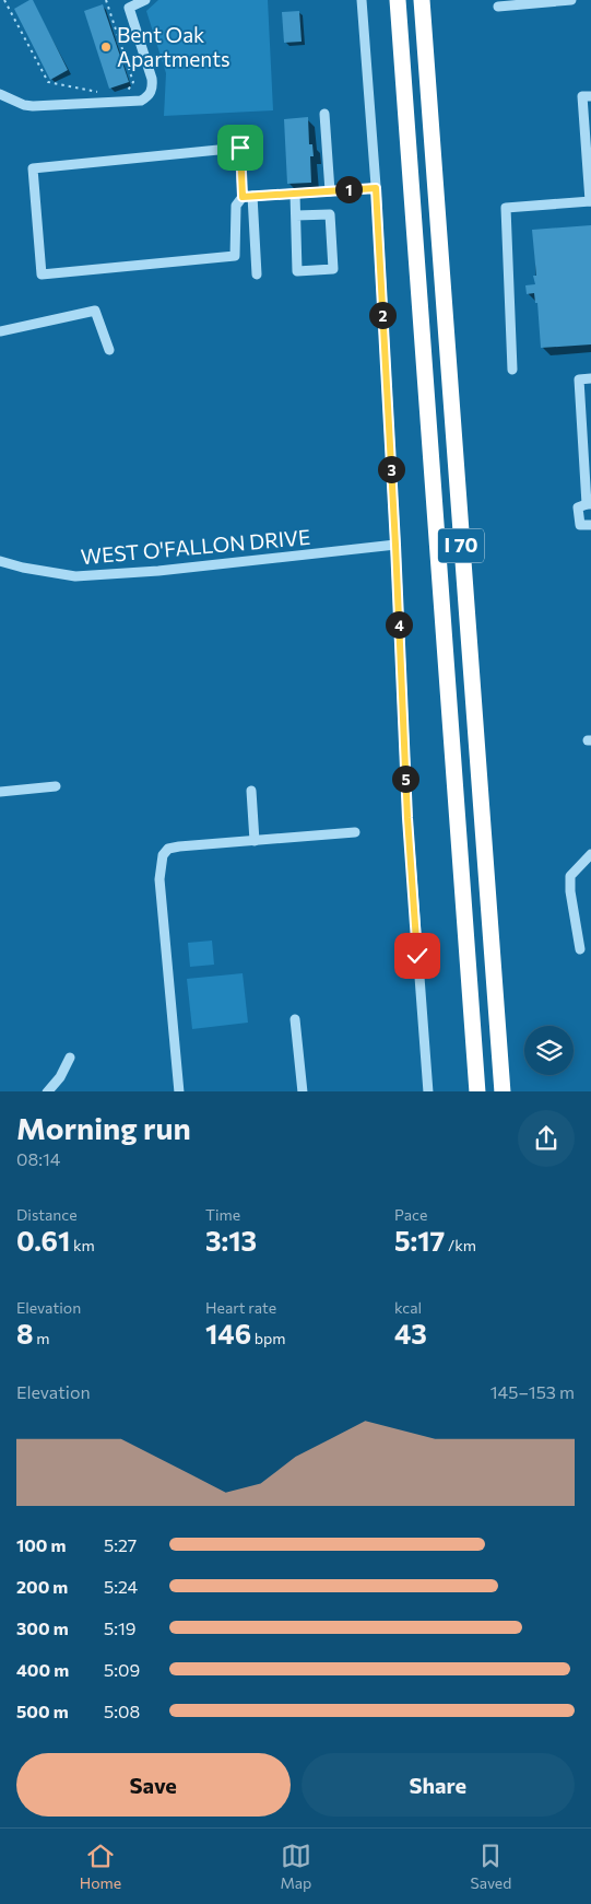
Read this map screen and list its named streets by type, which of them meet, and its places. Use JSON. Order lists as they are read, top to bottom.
{
  "streets": {
    "highway": ["I 70"],
    "street": ["WEST O'FALLON DRIVE"]
  },
  "places": ["Bent Oak Apartments"],
  "page": {
    "pins": [
      "1",
      "2",
      "3",
      "4",
      "5"
    ],
    "heading": ["Morning run", "08:14"],
    "stats": [
      ["Distance", "0.61 km"],
      ["Time", "3:13"],
      ["Pace", "5:17 /km"],
      ["Elevation", "8 m"],
      ["Heart rate", "146 bpm"],
      ["kcal", "43"]
    ],
    "chart": ["Elevation", "145–153 m"],
    "list": [
      {
        "name": "100 m",
        "note": "5:27"
      },
      {
        "name": "200 m",
        "note": "5:24"
      },
      {
        "name": "300 m",
        "note": "5:19"
      },
      {
        "name": "400 m",
        "note": "5:09"
      },
      {
        "name": "500 m",
        "note": "5:08"
      }
    ],
    "buttons": ["Save", "Share"],
    "tabs": ["Home", "Map", "Saved"]
  }
}
